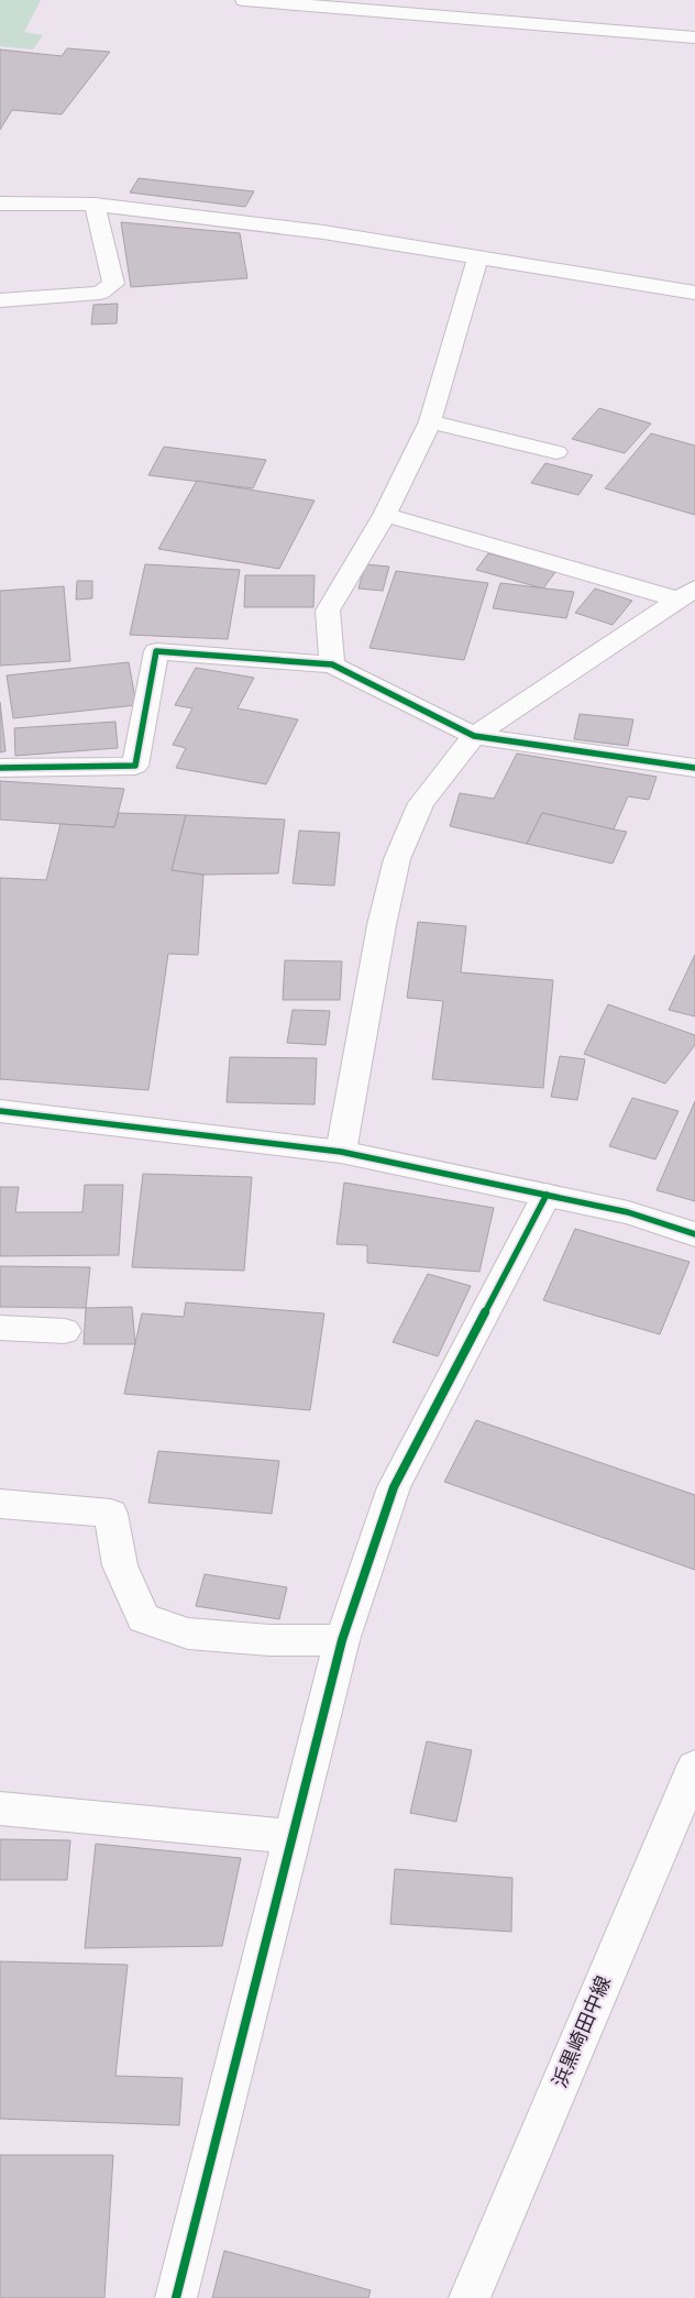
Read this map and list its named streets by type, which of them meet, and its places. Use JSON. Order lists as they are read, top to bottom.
{
  "streets": {
    "street": ["浜黒崎田中線"]
  }
}
